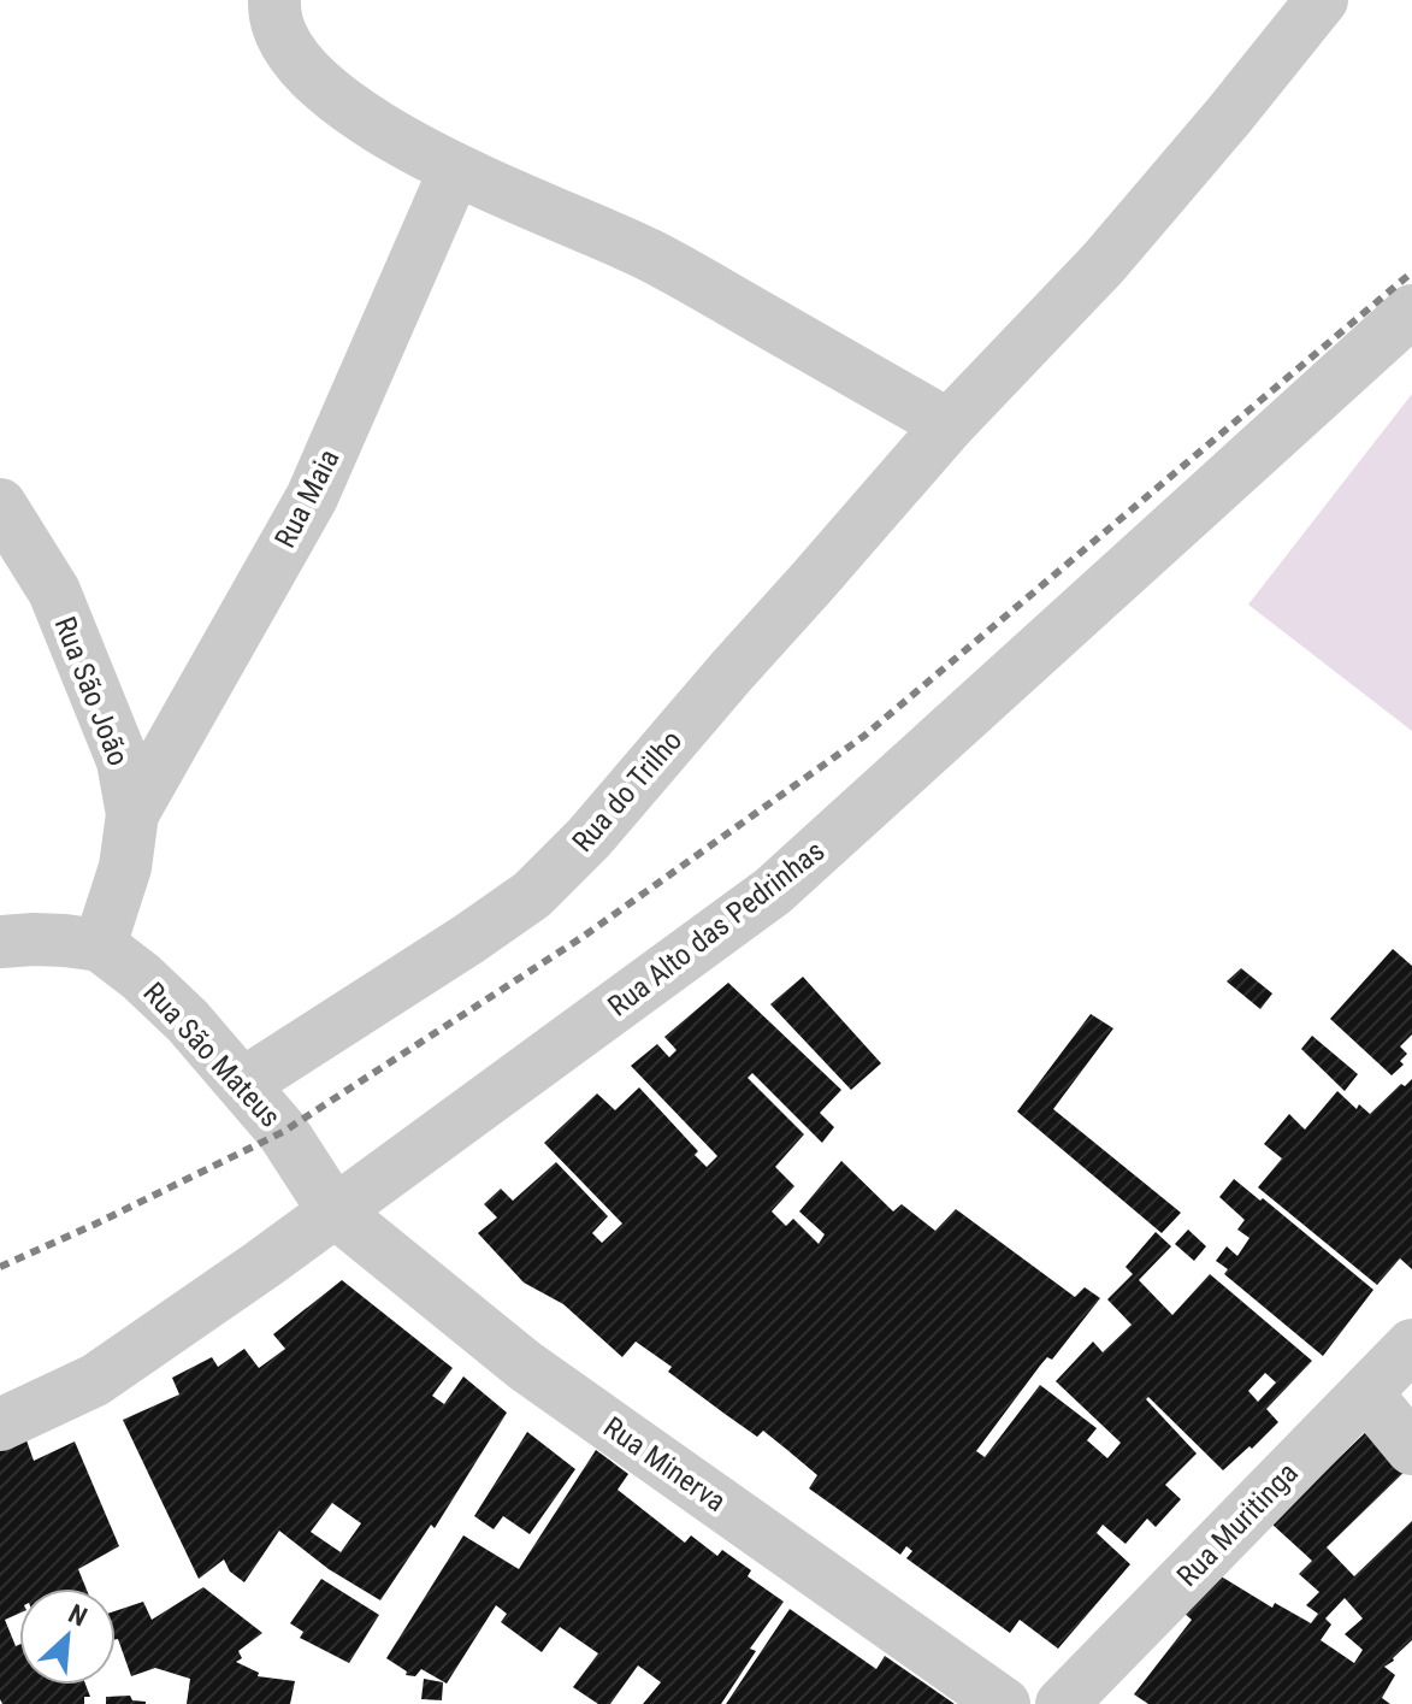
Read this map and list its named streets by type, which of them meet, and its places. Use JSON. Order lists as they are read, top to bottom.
{
  "streets": {
    "street": [
      "Rua Maia",
      "Rua São João",
      "Rua do Trilho",
      "Rua Alto das Pedrinhas",
      "Rua São Mateus",
      "Rua Minerva",
      "Rua Muritinga"
    ]
  },
  "crossings": [
    ["Rua Maia", "Rua São João"],
    ["Rua São João", "Rua São Mateus"],
    ["Rua do Trilho", "Rua São Mateus"],
    ["Rua Alto das Pedrinhas", "Rua São Mateus"],
    ["Rua Alto das Pedrinhas", "Rua Minerva"],
    ["Rua São Mateus", "Rua Minerva"]
  ],
  "north": "top right"
}
